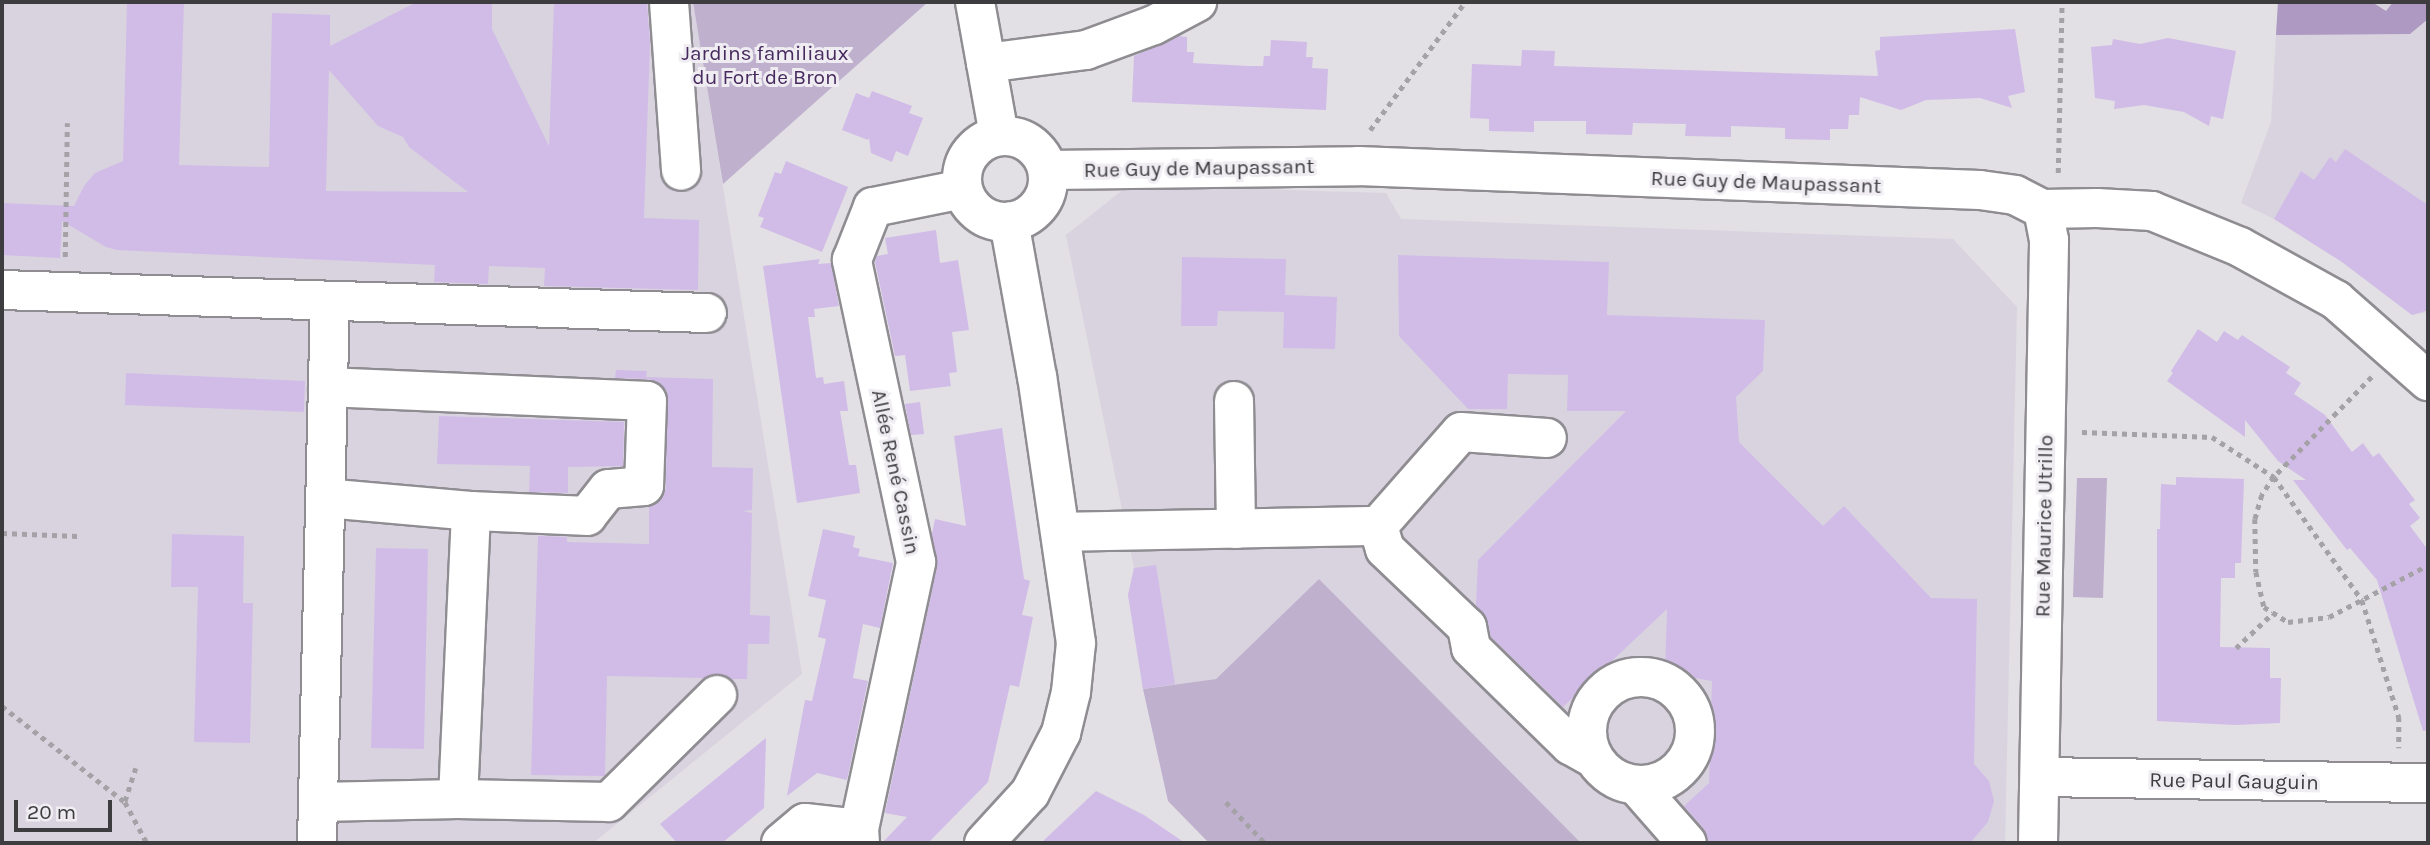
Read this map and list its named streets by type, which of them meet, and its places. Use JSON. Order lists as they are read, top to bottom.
{
  "streets": {
    "street": [
      "Rue Guy de Maupassant",
      "Allée René Cassin",
      "Rue Maurice Utrillo",
      "Rue Paul Gauguin"
    ]
  },
  "crossings": [
    ["Rue Guy de Maupassant", "Allée René Cassin"],
    ["Rue Guy de Maupassant", "Rue Maurice Utrillo"],
    ["Rue Maurice Utrillo", "Rue Paul Gauguin"]
  ],
  "parks": ["Jardins familiaux du Fort de Bron"],
  "scale_bar": "20 m"
}
